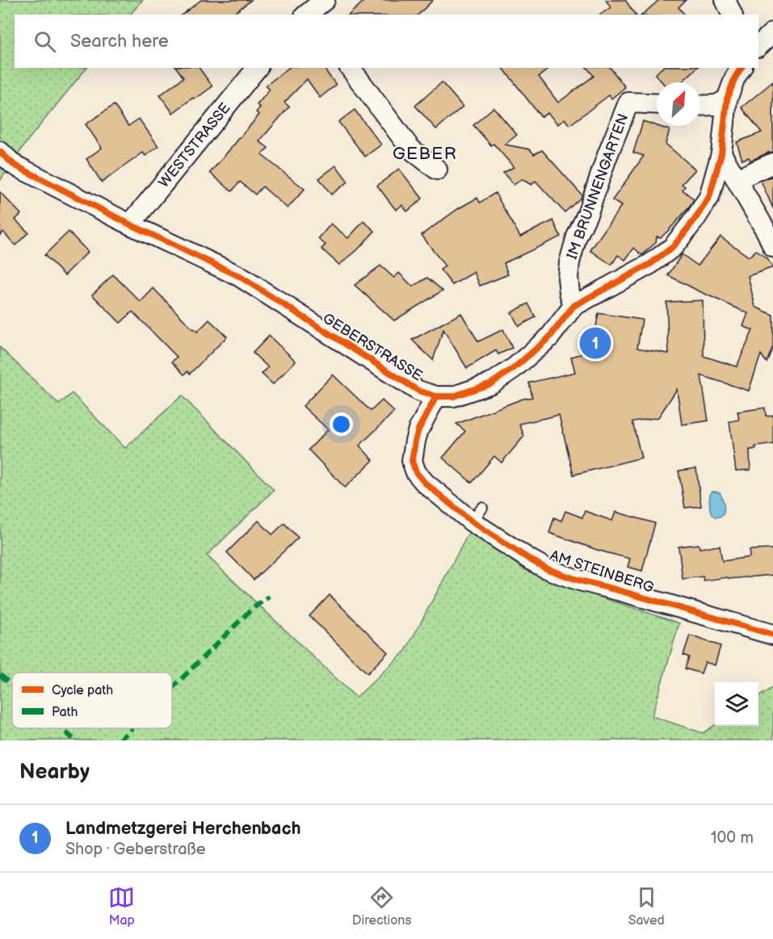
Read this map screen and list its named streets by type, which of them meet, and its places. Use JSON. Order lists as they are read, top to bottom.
{
  "streets": {
    "street": [
      "WESTSTRASSE",
      "IM BRUNNENGARTEN",
      "GEBERSTRASSE",
      "AM STEINBERG"
    ]
  },
  "crossings": [
    ["WESTSTRASSE", "GEBERSTRASSE"],
    ["IM BRUNNENGARTEN", "GEBERSTRASSE"],
    ["GEBERSTRASSE", "AM STEINBERG"]
  ],
  "districts": ["GEBER"],
  "legend": ["Cycle path", "Path"],
  "north": "top right",
  "page": {
    "search": "Search here",
    "pins": "1",
    "heading": "Nearby",
    "list": [
      {
        "mark": "1",
        "name": "Landmetzgerei Herchenbach",
        "note": "Shop · Geberstraße",
        "value": "100 m"
      }
    ],
    "nav": ["Map", "Directions", "Saved"]
  }
}
